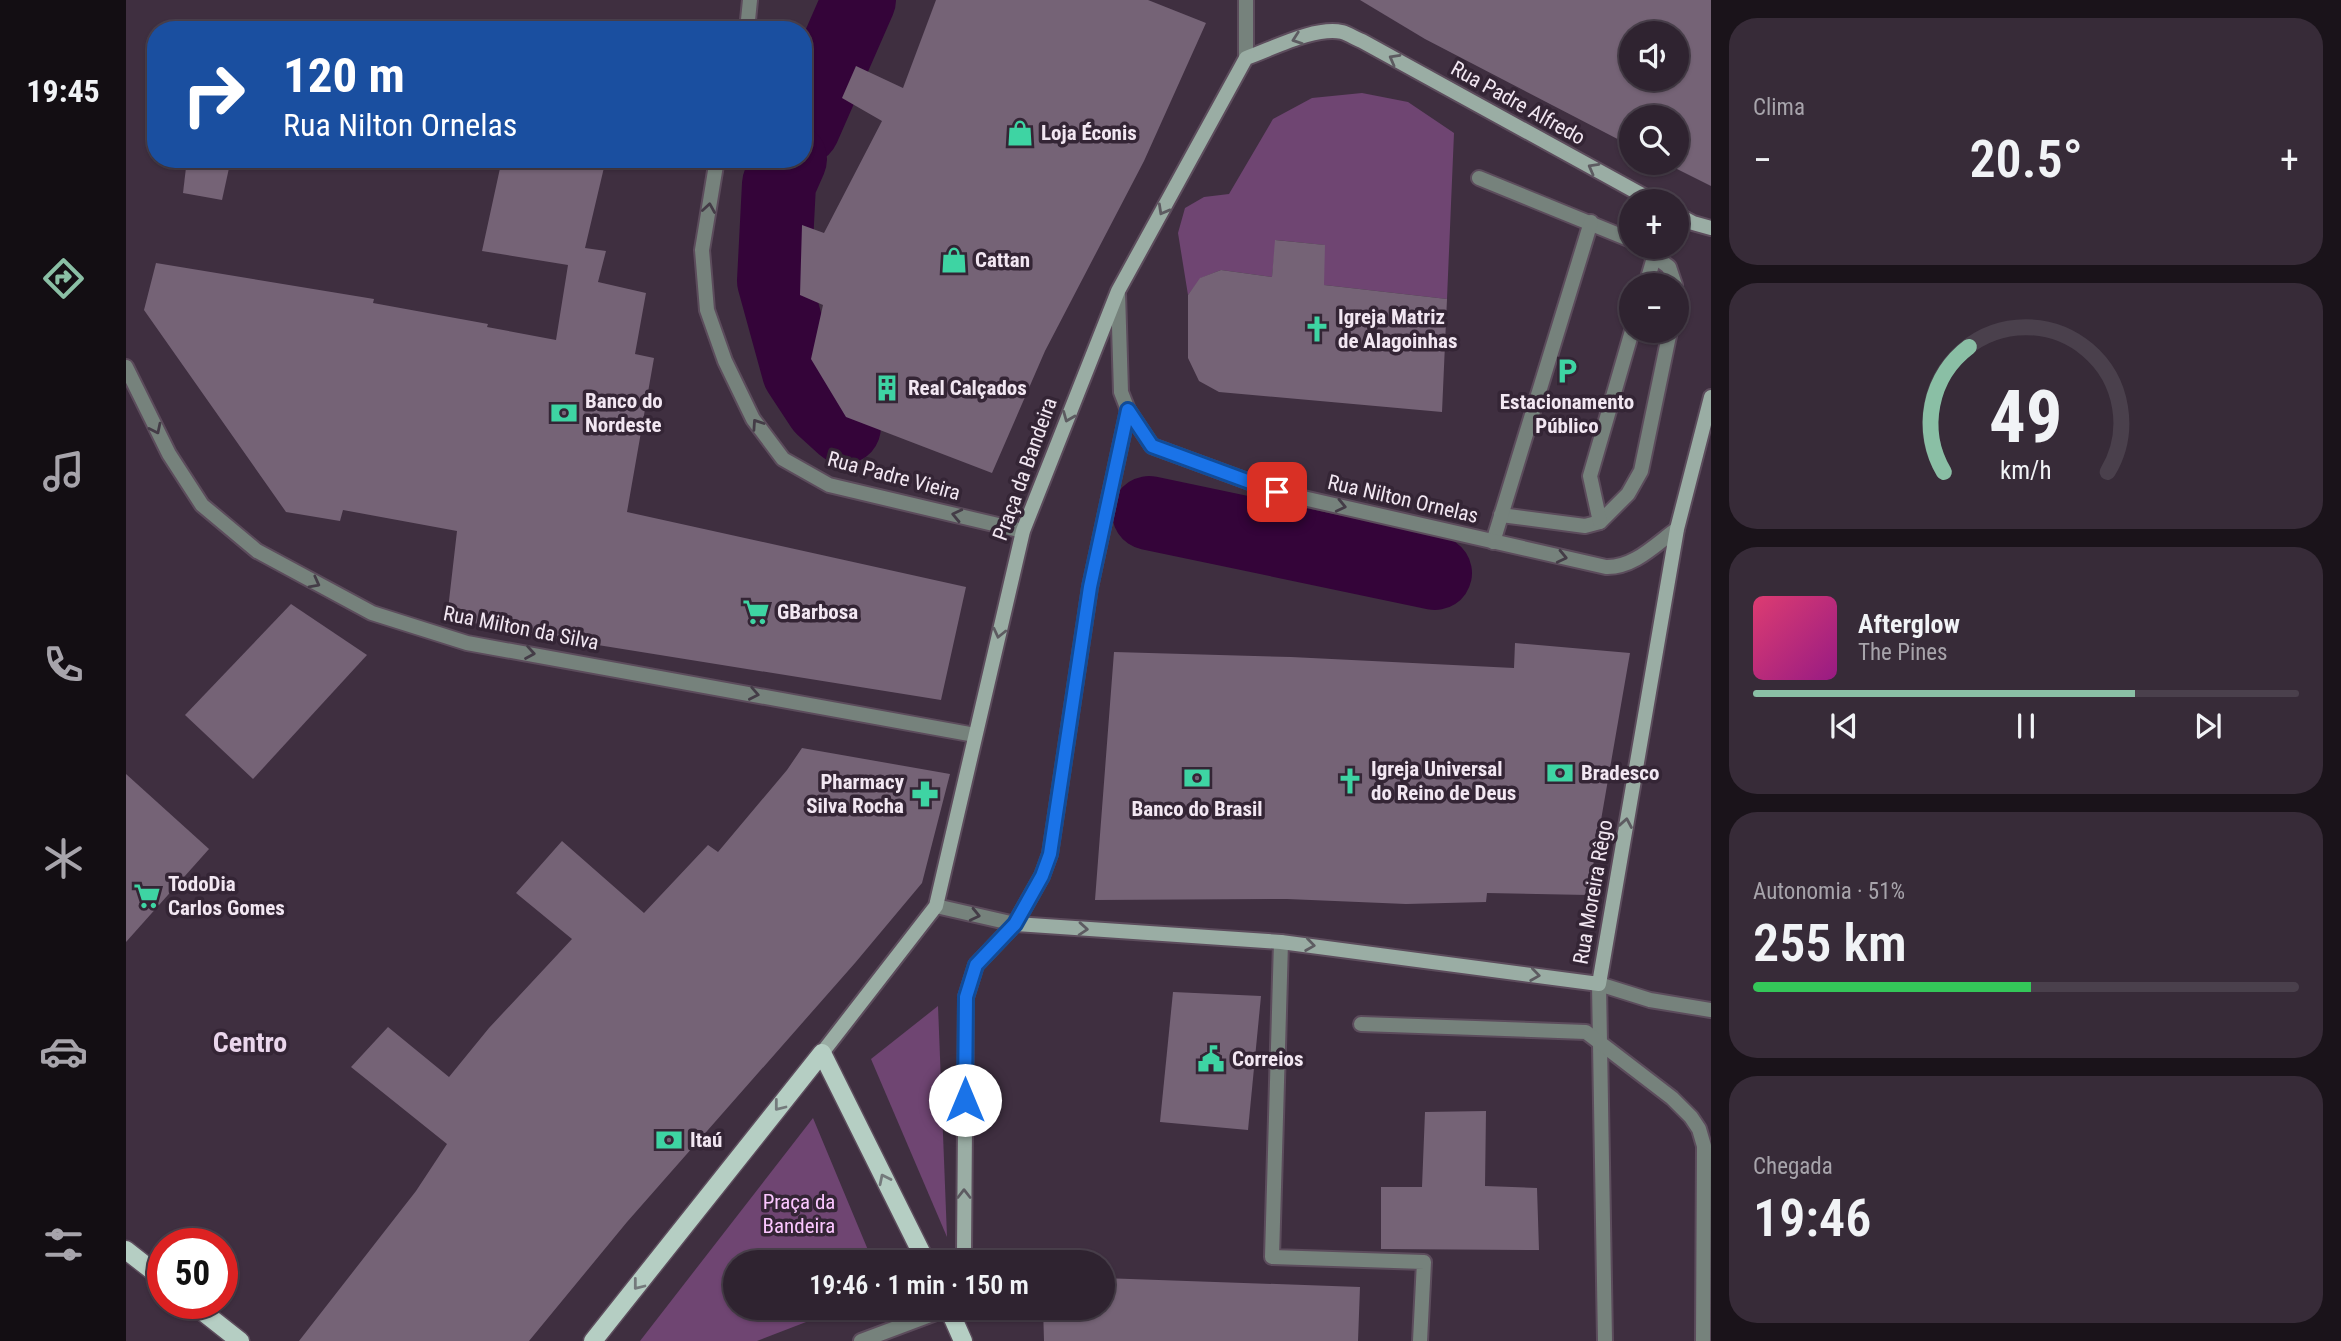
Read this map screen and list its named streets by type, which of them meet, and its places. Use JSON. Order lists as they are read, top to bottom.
{
  "streets": {
    "main road": ["Rua Padre Alfredo", "Praça da Bandeira", "Rua Moreira Rêgo"],
    "street": ["Rua Padre Vieira", "Rua Nilton Ornelas", "Rua Milton da Silva"]
  },
  "crossings": [
    ["Rua Padre Alfredo", "Praça da Bandeira"],
    ["Praça da Bandeira", "Rua Padre Vieira"],
    ["Praça da Bandeira", "Rua Nilton Ornelas"],
    ["Praça da Bandeira", "Rua Milton da Silva"],
    ["Rua Nilton Ornelas", "Rua Moreira Rêgo"]
  ],
  "one_way": [
    "Rua Padre Alfredo",
    "Praça da Bandeira",
    "Rua Padre Vieira",
    "Rua Nilton Ornelas",
    "Rua Milton da Silva"
  ],
  "districts": ["Centro"],
  "parks": ["Praça da Bandeira"],
  "places": {
    "shop": ["Loja Éconis", "Cattan"],
    "church": ["Igreja Matriz de Alagoinhas", "Igreja Universal do Reino de Deus"],
    "parking": ["Estacionamento Público"],
    "building": ["Real Calçados"],
    "bank": [
      "Banco do Nordeste",
      "Bradesco",
      "Banco do Brasil",
      "Itaú"
    ],
    "supermarket": ["GBarbosa", "TodoDia Carlos Gomes"],
    "pharmacy": ["Pharmacy Silva Rocha"],
    "public building": ["Correios"]
  },
  "page": {
    "tabs": "19:45",
    "tile": [
      "Clima",
      ["Autonomia · 51%", "255 km"],
      ["Chegada", "19:46"]
    ],
    "map_buttons": ["+", "−"],
    "turn": ["120 m", "Rua Nilton Ornelas"],
    "heat": ["−", "20.5°", "+"],
    "song": ["Afterglow", "The Pines"],
    "limit": "50",
    "trip": "19:46 · 1 min · 150 m",
    "gauge": ["49", "km/h"]
  }
}
